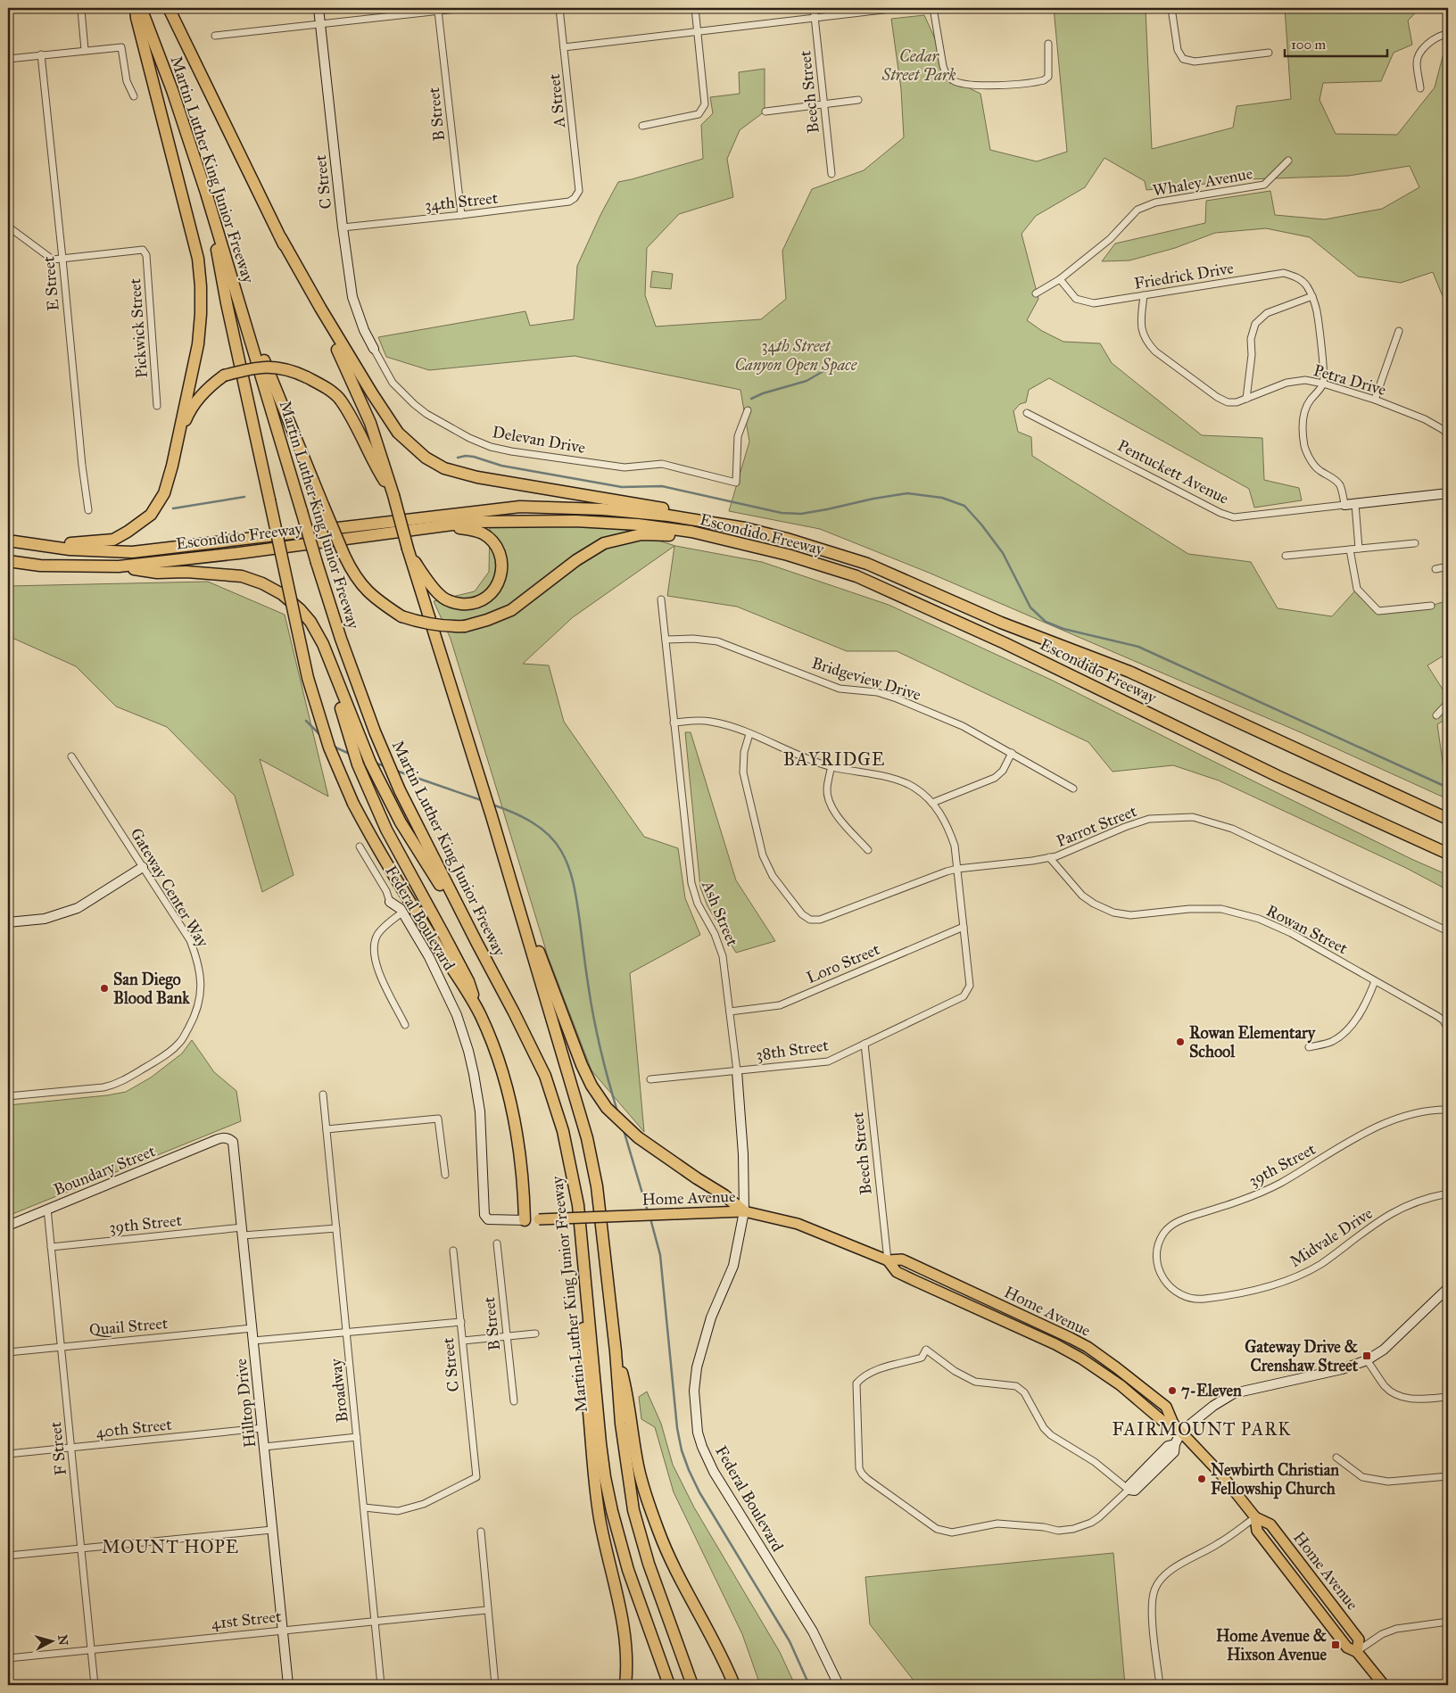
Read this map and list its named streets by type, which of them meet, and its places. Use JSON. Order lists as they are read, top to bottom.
{
  "streets": {
    "highway": ["Martin Luther King Junior Freeway", "Escondido Freeway"],
    "main road": ["Home Avenue"],
    "street": [
      "Beech Street",
      "A Street",
      "B Street",
      "C Street",
      "Whaley Avenue",
      "34th Street",
      "Friedrick Drive",
      "E Street",
      "Pickwick Street",
      "Petra Drive",
      "Delevan Drive",
      "Pentuckett Avenue",
      "Bridgeview Drive",
      "Parrot Street",
      "Gateway Center Way",
      "Ash Street",
      "Federal Boulevard",
      "Rowan Street",
      "Loro Street",
      "38th Street",
      "39th Street",
      "Boundary Street",
      "Midvale Drive",
      "Quail Street",
      "Broadway",
      "Hilltop Drive",
      "40th Street",
      "F Street",
      "41st Street"
    ]
  },
  "crossings": [
    ["Beech Street", "38th Street"],
    ["Beech Street", "Home Avenue"],
    ["A Street", "34th Street"],
    ["B Street", "34th Street"],
    ["C Street", "34th Street"],
    ["C Street", "Delevan Drive"],
    ["C Street", "Broadway"],
    ["Whaley Avenue", "Friedrick Drive"],
    ["Friedrick Drive", "Petra Drive"],
    ["E Street", "Pickwick Street"],
    ["Bridgeview Drive", "Ash Street"],
    ["Parrot Street", "Rowan Street"],
    ["Parrot Street", "38th Street"],
    ["Ash Street", "Federal Boulevard"],
    ["Ash Street", "Loro Street"],
    ["Ash Street", "38th Street"],
    ["Ash Street", "Home Avenue"],
    ["Federal Boulevard", "Home Avenue"],
    ["Loro Street", "38th Street"],
    ["39th Street", "Midvale Drive"],
    ["39th Street", "Broadway"],
    ["39th Street", "Hilltop Drive"],
    ["39th Street", "F Street"],
    ["Boundary Street", "Hilltop Drive"],
    ["Boundary Street", "F Street"],
    ["Quail Street", "Hilltop Drive"],
    ["Quail Street", "F Street"],
    ["Broadway", "41st Street"],
    ["Hilltop Drive", "40th Street"],
    ["Hilltop Drive", "41st Street"],
    ["40th Street", "F Street"],
    ["F Street", "41st Street"]
  ],
  "districts": ["BAYRIDGE", "FAIRMOUNT PARK", "MOUNT HOPE"],
  "parks": ["Cedar Street Park", "34th Street Canyon Open Space"],
  "places": {
    "other": [
      "San Diego Blood Bank",
      "Rowan Elementary School",
      "7-Eleven",
      "Newbirth Christian Fellowship Church"
    ],
    "transit": ["Gateway Drive & Crenshaw Street", "Home Avenue & Hixson Avenue"]
  },
  "scale_bar": "100 m",
  "north": "right"
}
